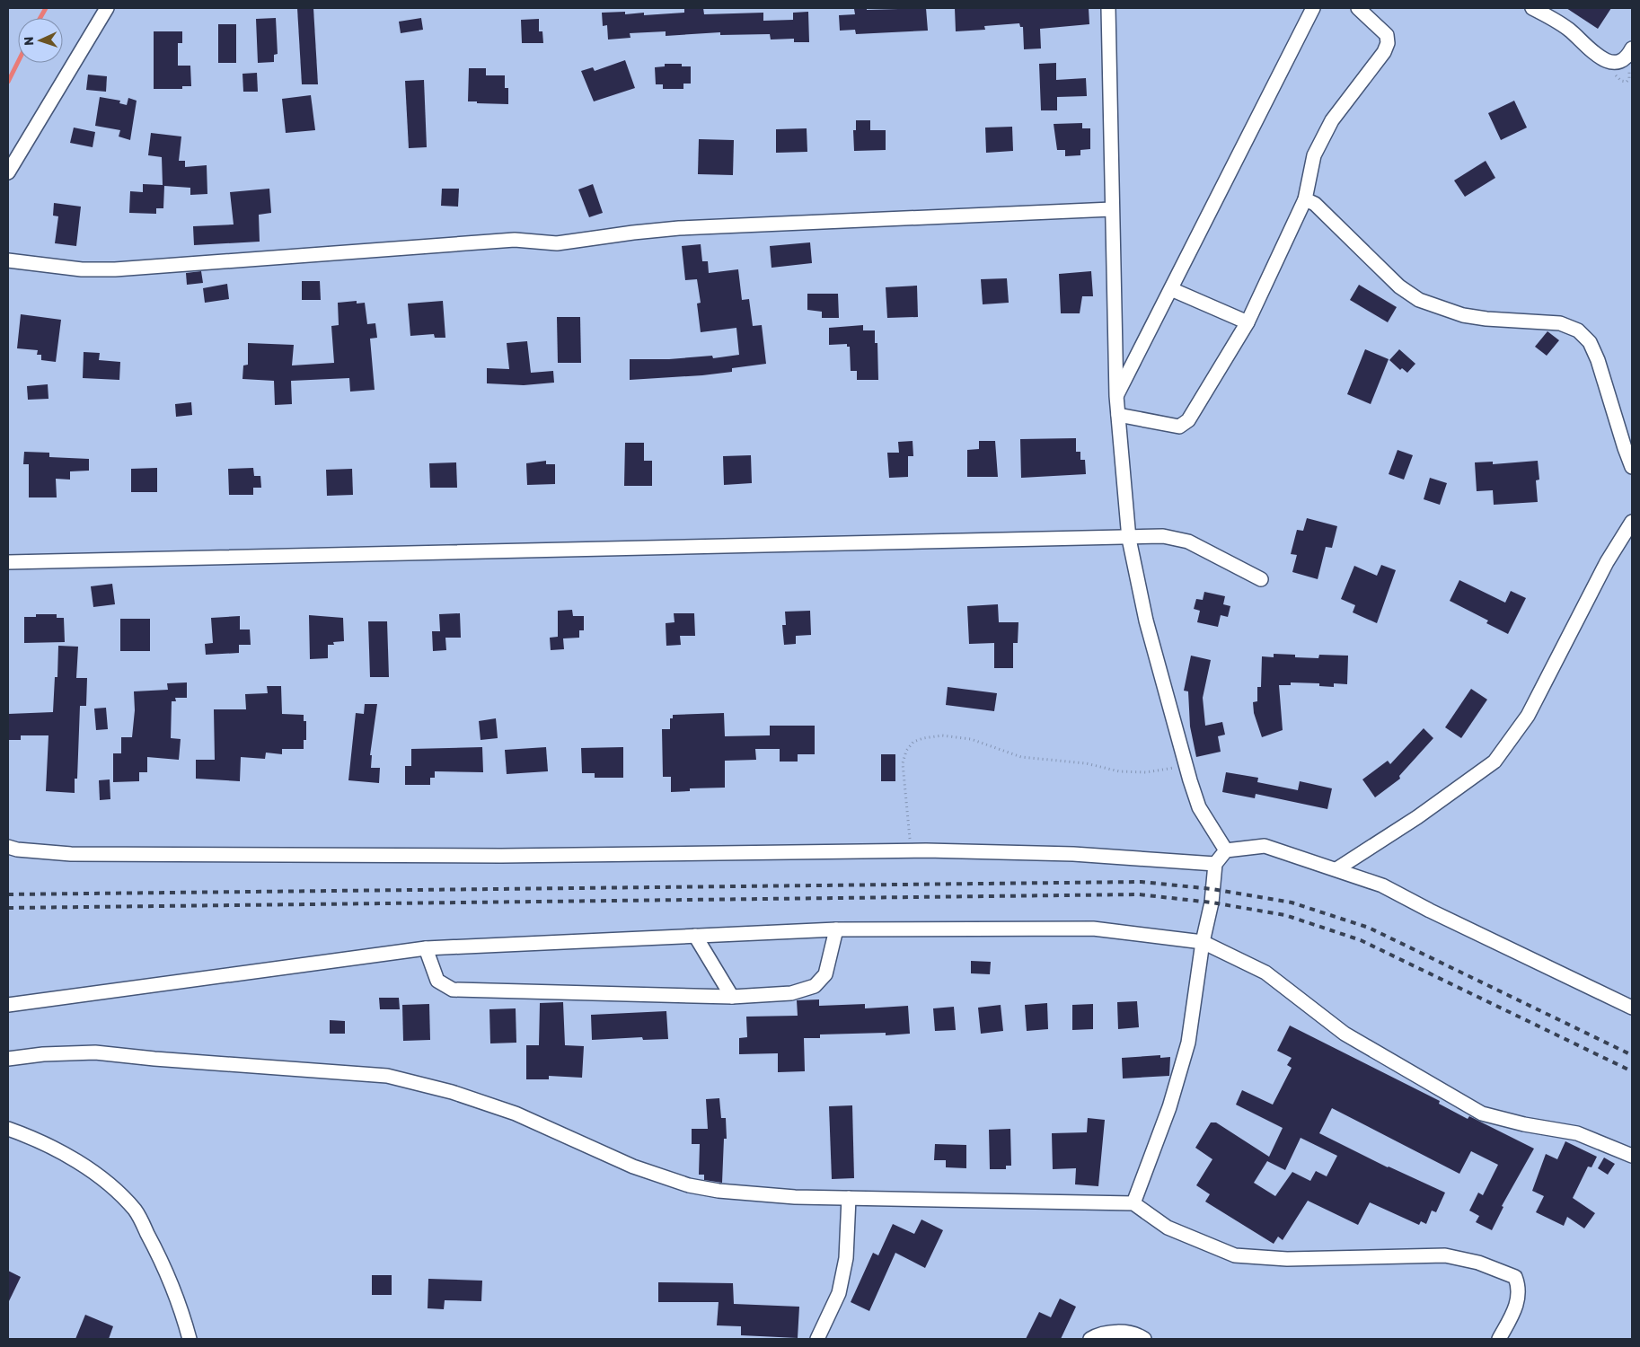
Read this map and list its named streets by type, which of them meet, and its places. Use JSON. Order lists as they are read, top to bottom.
{
  "north": "left"
}
